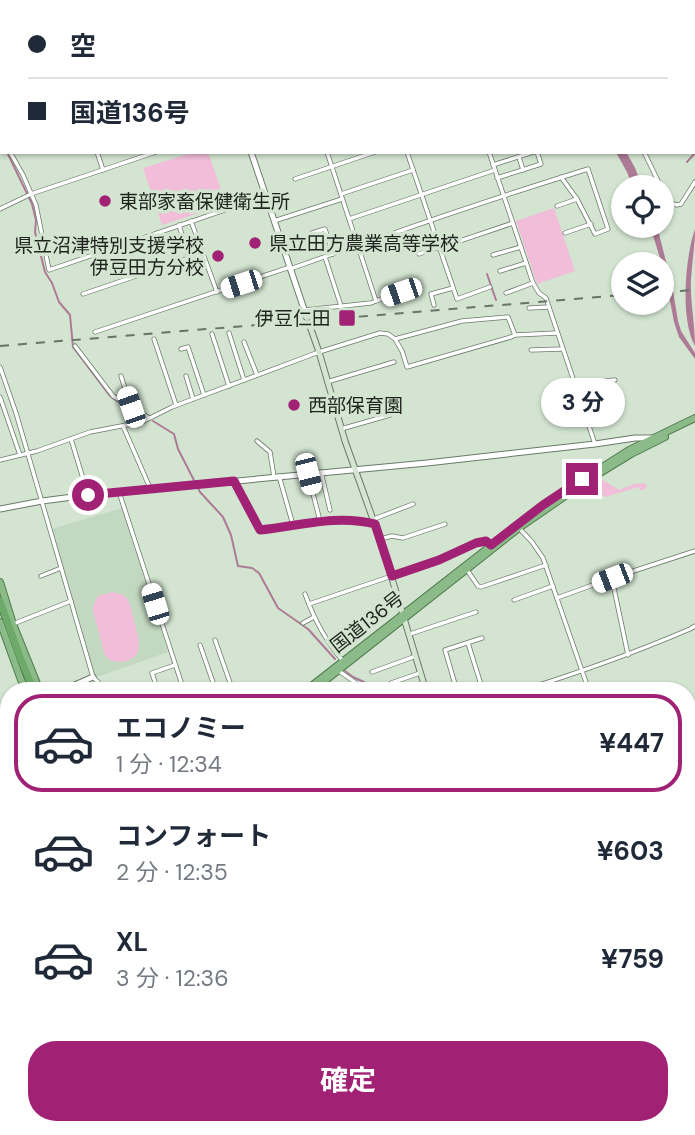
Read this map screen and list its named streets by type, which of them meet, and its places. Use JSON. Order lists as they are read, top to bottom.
{
  "streets": {
    "highway": ["国道136号"]
  },
  "places": {
    "other": [
      "東部家畜保健衛生所",
      "県立田方農業高等学校",
      "県立沼津特別支援学校 伊豆田方分校",
      "西部保育園"
    ],
    "transit": ["伊豆仁田"]
  },
  "page": {
    "banner": ["空", "国道136号"],
    "bubble": "3 分",
    "list": [
      {
        "name": "エコノミー",
        "note": "1 分 · 12:34",
        "value": "¥447"
      },
      {
        "name": "コンフォート",
        "note": "2 分 · 12:35",
        "value": "¥603"
      },
      {
        "name": "XL",
        "note": "3 分 · 12:36",
        "value": "¥759"
      }
    ],
    "buttons": "確定"
  }
}
